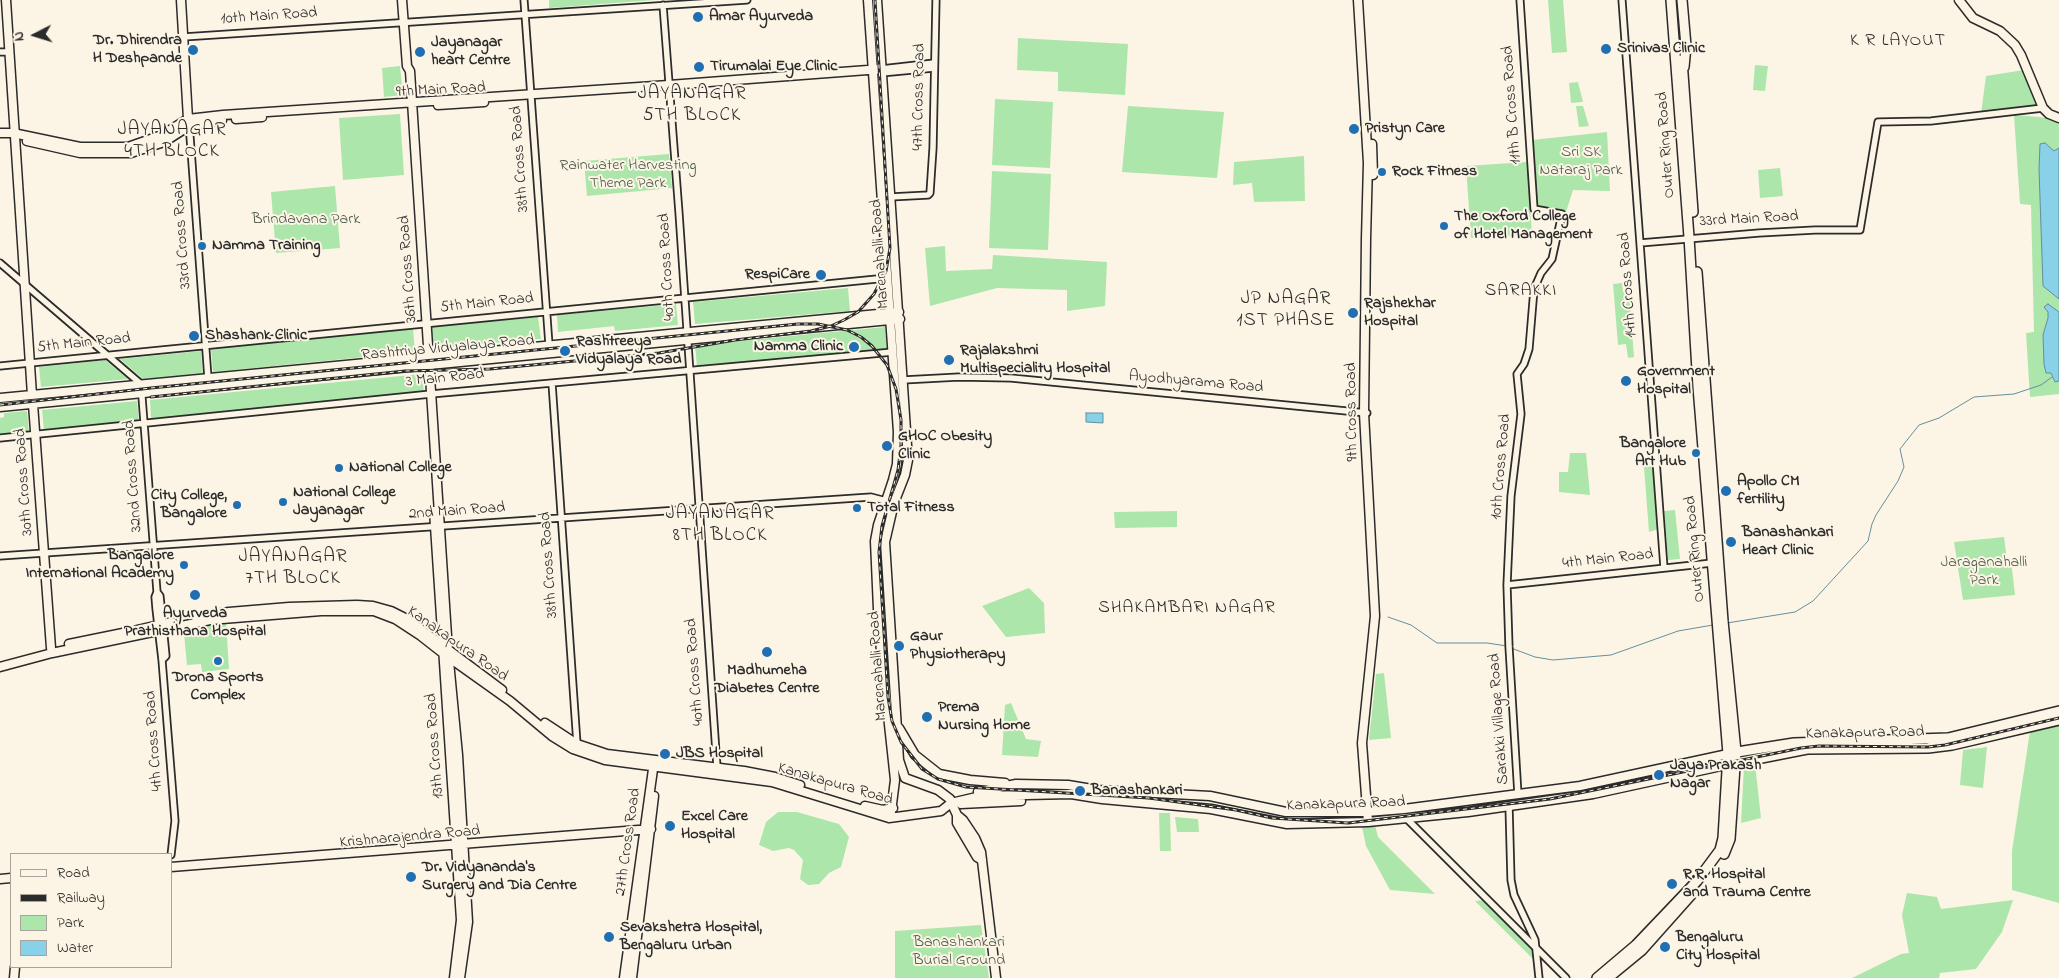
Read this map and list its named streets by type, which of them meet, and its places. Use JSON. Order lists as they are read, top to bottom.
{
  "streets": {
    "highway": ["Outer Ring Road", "Kanakapura Road"],
    "main road": [
      "9th Main Road",
      "33rd Cross Road",
      "Marenahalli Road",
      "36th Cross Road",
      "Rashtriya Vidyalaya Road",
      "9th Cross Road",
      "30th Cross Road",
      "13th Cross Road",
      "Krishnarajendra Road",
      "27th Cross Road"
    ],
    "street": [
      "10th Main Road",
      "47th Cross Road",
      "11th B Cross Road",
      "38th Cross Road",
      "33rd Main Road",
      "40th Cross Road",
      "14th Cross Road",
      "5th Main Road",
      "3 Main Road",
      "Ayodhyarama Road",
      "10th Cross Road",
      "32nd Cross Road",
      "2nd Main Road",
      "4th Main Road",
      "Sarakki Village Road",
      "4th Cross Road"
    ]
  },
  "crossings": [
    ["10th Main Road", "38th Cross Road"],
    ["10th Main Road", "33rd Cross Road"],
    ["10th Main Road", "40th Cross Road"],
    ["10th Main Road", "36th Cross Road"],
    ["9th Main Road", "38th Cross Road"],
    ["9th Main Road", "33rd Cross Road"],
    ["9th Main Road", "Marenahalli Road"],
    ["9th Main Road", "40th Cross Road"],
    ["9th Main Road", "36th Cross Road"],
    ["47th Cross Road", "Marenahalli Road"],
    ["11th B Cross Road", "10th Cross Road"],
    ["Outer Ring Road", "33rd Main Road"],
    ["Outer Ring Road", "4th Main Road"],
    ["Outer Ring Road", "Kanakapura Road"],
    ["38th Cross Road", "5th Main Road"],
    ["38th Cross Road", "Rashtriya Vidyalaya Road"],
    ["38th Cross Road", "3 Main Road"],
    ["38th Cross Road", "2nd Main Road"],
    ["38th Cross Road", "Kanakapura Road"],
    ["33rd Main Road", "14th Cross Road"],
    ["33rd Cross Road", "5th Main Road"],
    ["33rd Cross Road", "Rashtriya Vidyalaya Road"],
    ["Marenahalli Road", "5th Main Road"],
    ["Marenahalli Road", "Rashtriya Vidyalaya Road"],
    ["Marenahalli Road", "3 Main Road"],
    ["Marenahalli Road", "Ayodhyarama Road"],
    ["Marenahalli Road", "2nd Main Road"],
    ["Marenahalli Road", "Kanakapura Road"],
    ["40th Cross Road", "5th Main Road"],
    ["40th Cross Road", "Rashtriya Vidyalaya Road"],
    ["40th Cross Road", "3 Main Road"],
    ["40th Cross Road", "2nd Main Road"],
    ["40th Cross Road", "Kanakapura Road"],
    ["36th Cross Road", "5th Main Road"],
    ["36th Cross Road", "Rashtriya Vidyalaya Road"],
    ["36th Cross Road", "3 Main Road"],
    ["36th Cross Road", "2nd Main Road"],
    ["36th Cross Road", "Kanakapura Road"],
    ["36th Cross Road", "13th Cross Road"],
    ["14th Cross Road", "4th Main Road"],
    ["Rashtriya Vidyalaya Road", "32nd Cross Road"],
    ["Rashtriya Vidyalaya Road", "30th Cross Road"],
    ["3 Main Road", "32nd Cross Road"],
    ["3 Main Road", "30th Cross Road"],
    ["Ayodhyarama Road", "9th Cross Road"],
    ["9th Cross Road", "Kanakapura Road"],
    ["10th Cross Road", "4th Main Road"],
    ["10th Cross Road", "Sarakki Village Road"],
    ["32nd Cross Road", "2nd Main Road"],
    ["32nd Cross Road", "Kanakapura Road"],
    ["32nd Cross Road", "4th Cross Road"],
    ["30th Cross Road", "2nd Main Road"],
    ["30th Cross Road", "Kanakapura Road"],
    ["Kanakapura Road", "Sarakki Village Road"],
    ["Kanakapura Road", "4th Cross Road"],
    ["Kanakapura Road", "13th Cross Road"],
    ["Kanakapura Road", "27th Cross Road"],
    ["13th Cross Road", "Krishnarajendra Road"],
    ["Krishnarajendra Road", "27th Cross Road"]
  ],
  "districts": [
    "K R LAYOUT",
    "JAYANAGAR 5TH BLOCK",
    "JAYANAGAR 4TH BLOCK",
    "SARAKKI",
    "JP NAGAR 1ST PHASE",
    "JAYANAGAR 8TH BLOCK",
    "JAYANAGAR 7TH BLOCK",
    "SHAKAMBARI NAGAR"
  ],
  "parks": [
    "Sri SK Nataraj Park",
    "Rainwater Harvesting Theme Park",
    "Brindavana Park",
    "Jaraganahalli Park",
    "Banashankari Burial Ground"
  ],
  "places": [
    "Amar Ayurveda",
    "Srinivas Clinic",
    "Dr. Dhirendra H Deshpande",
    "Jayanagar heart Centre",
    "Tirumalai Eye Clinic",
    "Pristyn Care",
    "Rock Fitness",
    "The Oxford College of Hotel Management",
    "Namma Training",
    "RespiCare",
    "Rajshekhar Hospital",
    "Shashank Clinic",
    "Namma Clinic",
    "Rashtreeya Vidyalaya Road",
    "Rajalakshmi Multispeciality Hospital",
    "Government Hospital",
    "GHOC Obesity Clinic",
    "Bangalore Art Hub",
    "National College",
    "Apollo CM fertility",
    "National College Jayanagar",
    "City College, Bangalore",
    "Total Fitness",
    "Banashankari Heart Clinic",
    "Bangalore International Academy",
    "Ayurveda Prathisthana Hospital",
    "Gaur Physiotherapy",
    "Madhumeha Diabetes Centre",
    "Drona Sports Complex",
    "Prema Nursing Home",
    "JBS Hospital",
    "Jaya Prakash Nagar",
    "Banashankari",
    "Excel Care Hospital",
    "Dr. Vidyananda's Surgery and Dia Centre",
    "R.R. Hospital and Trauma Centre",
    "Sevakshetra Hospital, Bengaluru Urban",
    "Bengaluru City Hospital"
  ],
  "legend": [
    "Road",
    "Railway",
    "Park",
    "Water"
  ],
  "north": "left"
}
